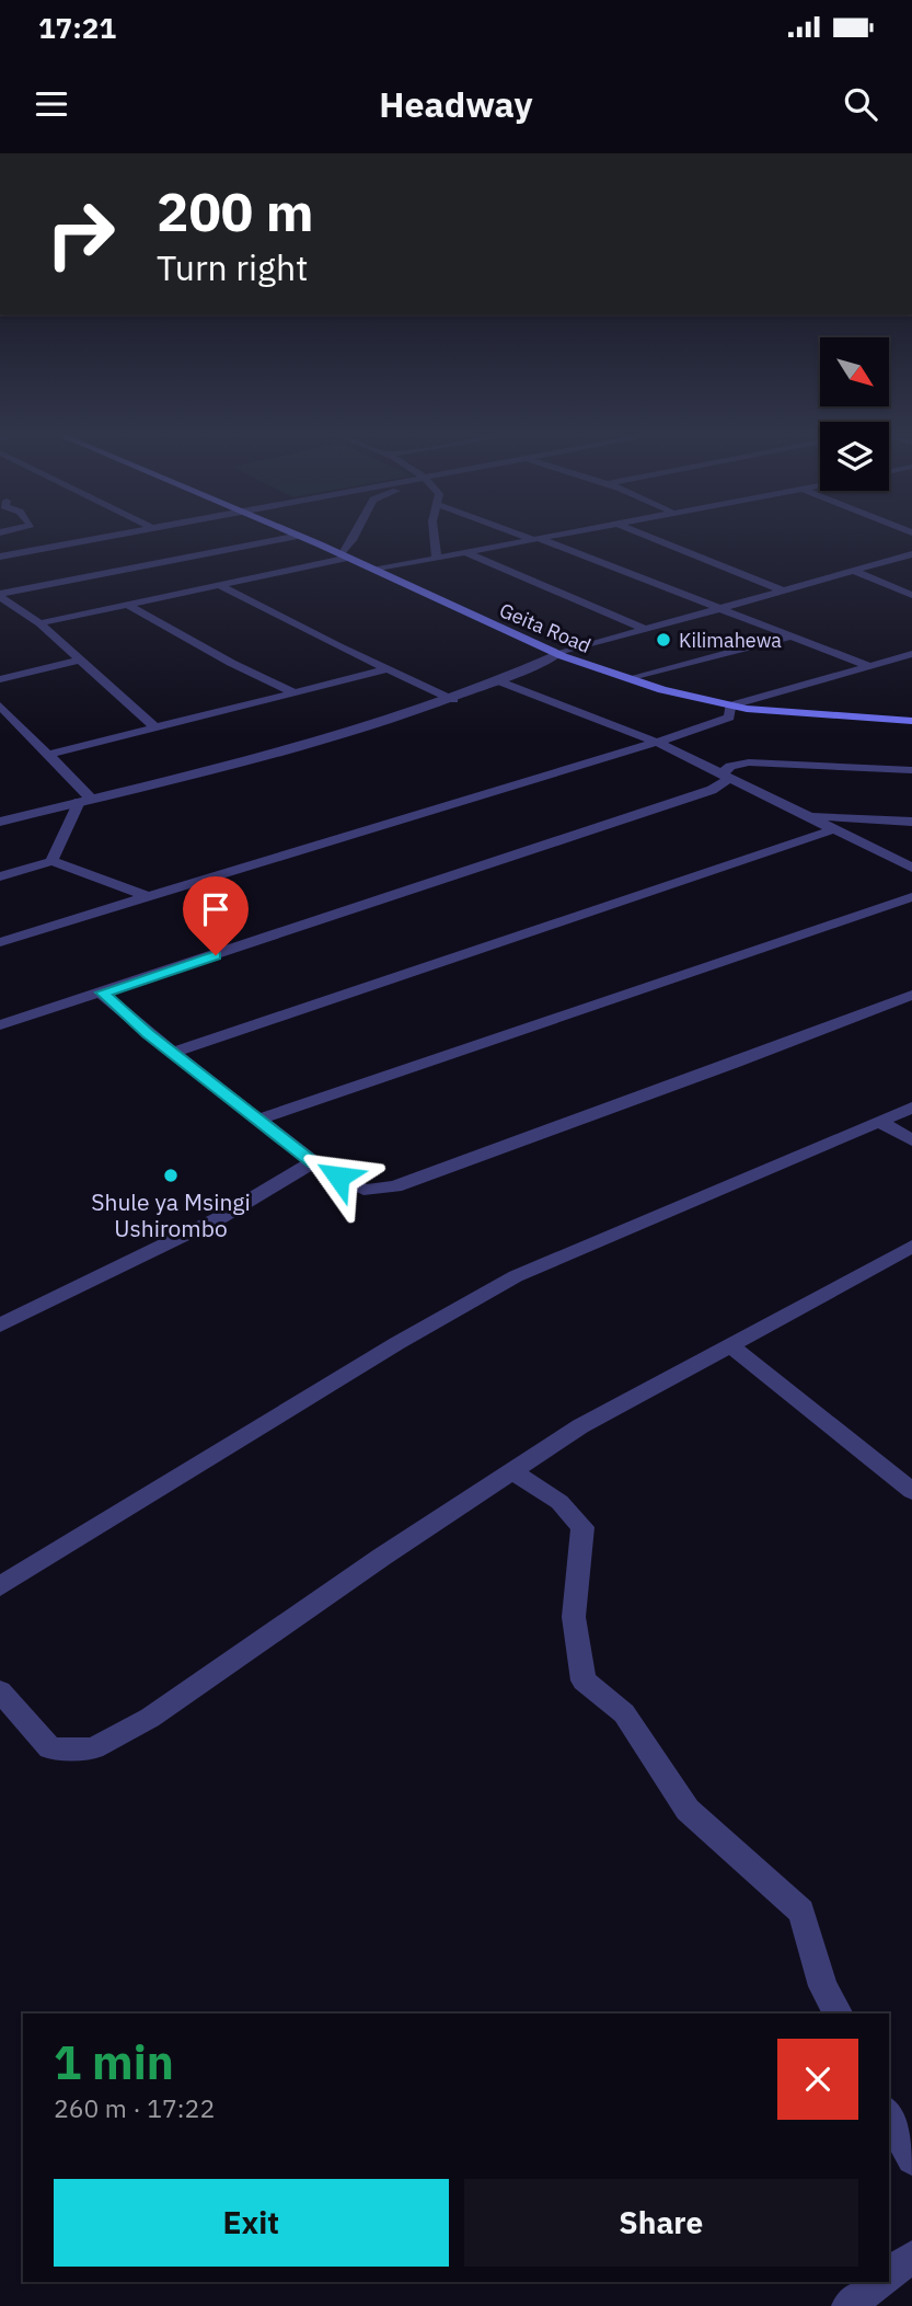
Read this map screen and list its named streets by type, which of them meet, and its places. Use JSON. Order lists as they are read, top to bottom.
{
  "streets": {
    "main road": ["Geita Road"]
  },
  "places": ["Kilimahewa", "Shule ya Msingi Ushirombo"],
  "north": "bottom right",
  "page": {
    "status": "17:21",
    "header": "Headway",
    "turn": ["200 m", "Turn right"],
    "heading": ["1 min", "260 m · 17:22"],
    "buttons": ["Exit", "Share"]
  }
}
